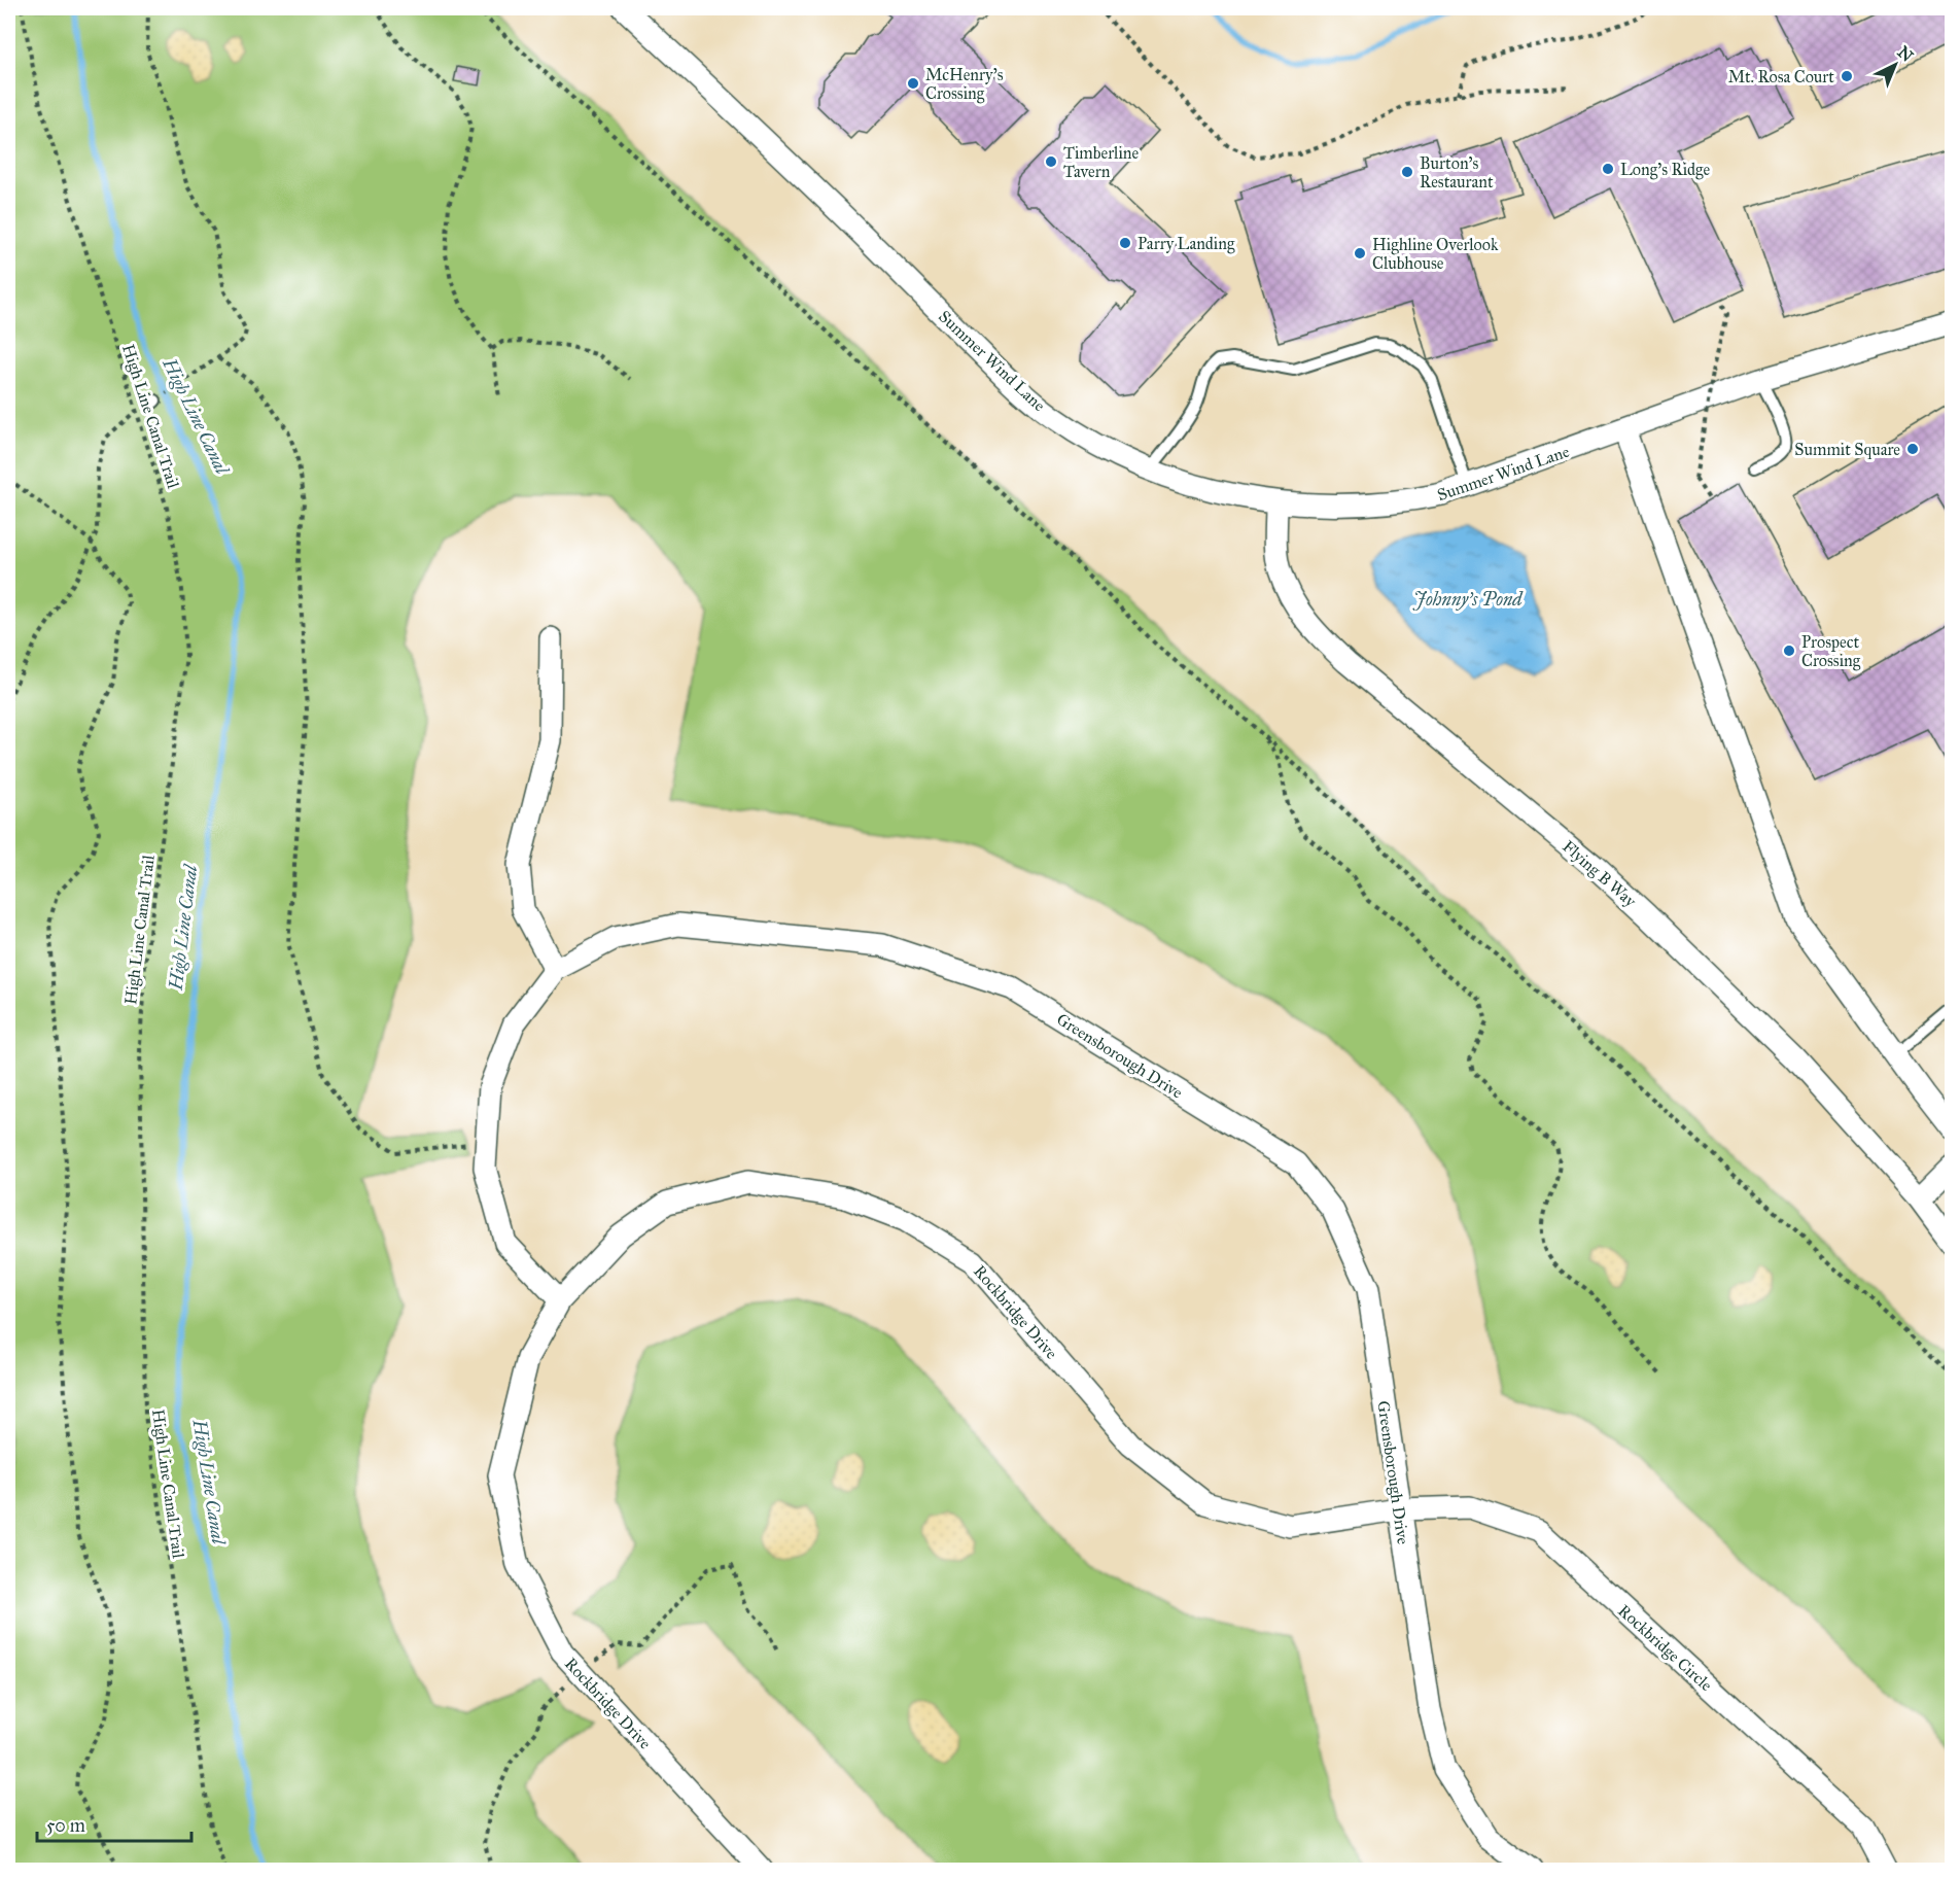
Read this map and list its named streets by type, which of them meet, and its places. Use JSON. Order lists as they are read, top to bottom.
{
  "streets": {
    "street": [
      "Summer Wind Lane",
      "Flying B Way",
      "Greensborough Drive",
      "Rockbridge Drive",
      "Rockbridge Circle"
    ],
    "path": ["High Line Canal Trail"]
  },
  "crossings": [
    ["Summer Wind Lane", "Flying B Way"],
    ["Greensborough Drive", "Rockbridge Drive"],
    ["Greensborough Drive", "Rockbridge Circle"],
    ["Rockbridge Drive", "Rockbridge Circle"]
  ],
  "water": ["High Line Canal", "Johnny's Pond"],
  "places": [
    "Mt. Rosa Court",
    "McHenry's Crossing",
    "Timberline Tavern",
    "Long's Ridge",
    "Burton's Restaurant",
    "Parry Landing",
    "Highline Overlook Clubhouse",
    "Summit Square",
    "Prospect Crossing"
  ],
  "scale_bar": "50 m",
  "north": "top right"
}
